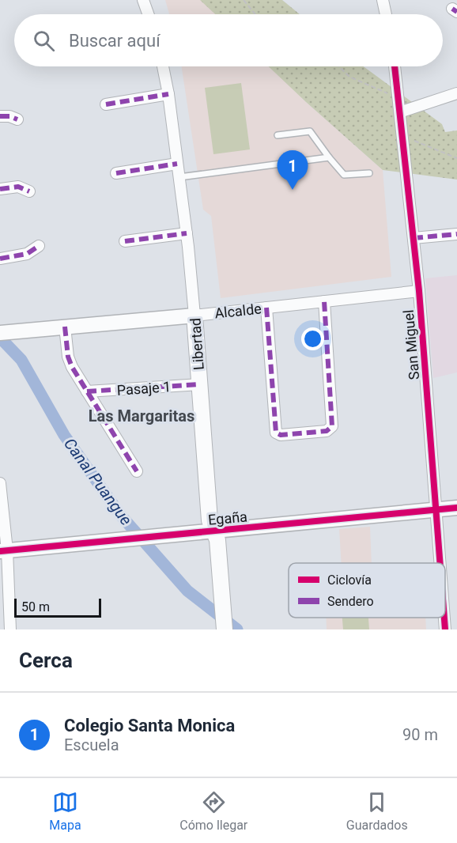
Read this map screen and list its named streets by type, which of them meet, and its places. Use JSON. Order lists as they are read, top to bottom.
{
  "streets": {
    "main road": ["Libertad"],
    "street": [
      "Alcalde",
      "San Miguel",
      "Pasaje 1",
      "Egaña"
    ]
  },
  "crossings": [
    ["Alcalde", "Libertad"],
    ["Alcalde", "San Miguel"],
    ["Libertad", "Pasaje 1"],
    ["Libertad", "Egaña"],
    ["San Miguel", "Egaña"]
  ],
  "districts": ["Las Margaritas"],
  "water": ["Canal Puangue"],
  "legend": ["Ciclovía", "Sendero"],
  "scale_bar": "50 m",
  "page": {
    "search": "Buscar aquí",
    "pins": "1",
    "scale": "50 m",
    "heading": "Cerca",
    "list": [
      {
        "mark": "1",
        "name": "Colegio Santa Monica",
        "note": "Escuela",
        "value": "90 m"
      }
    ],
    "nav": ["Mapa", "Cómo llegar", "Guardados"]
  }
}
